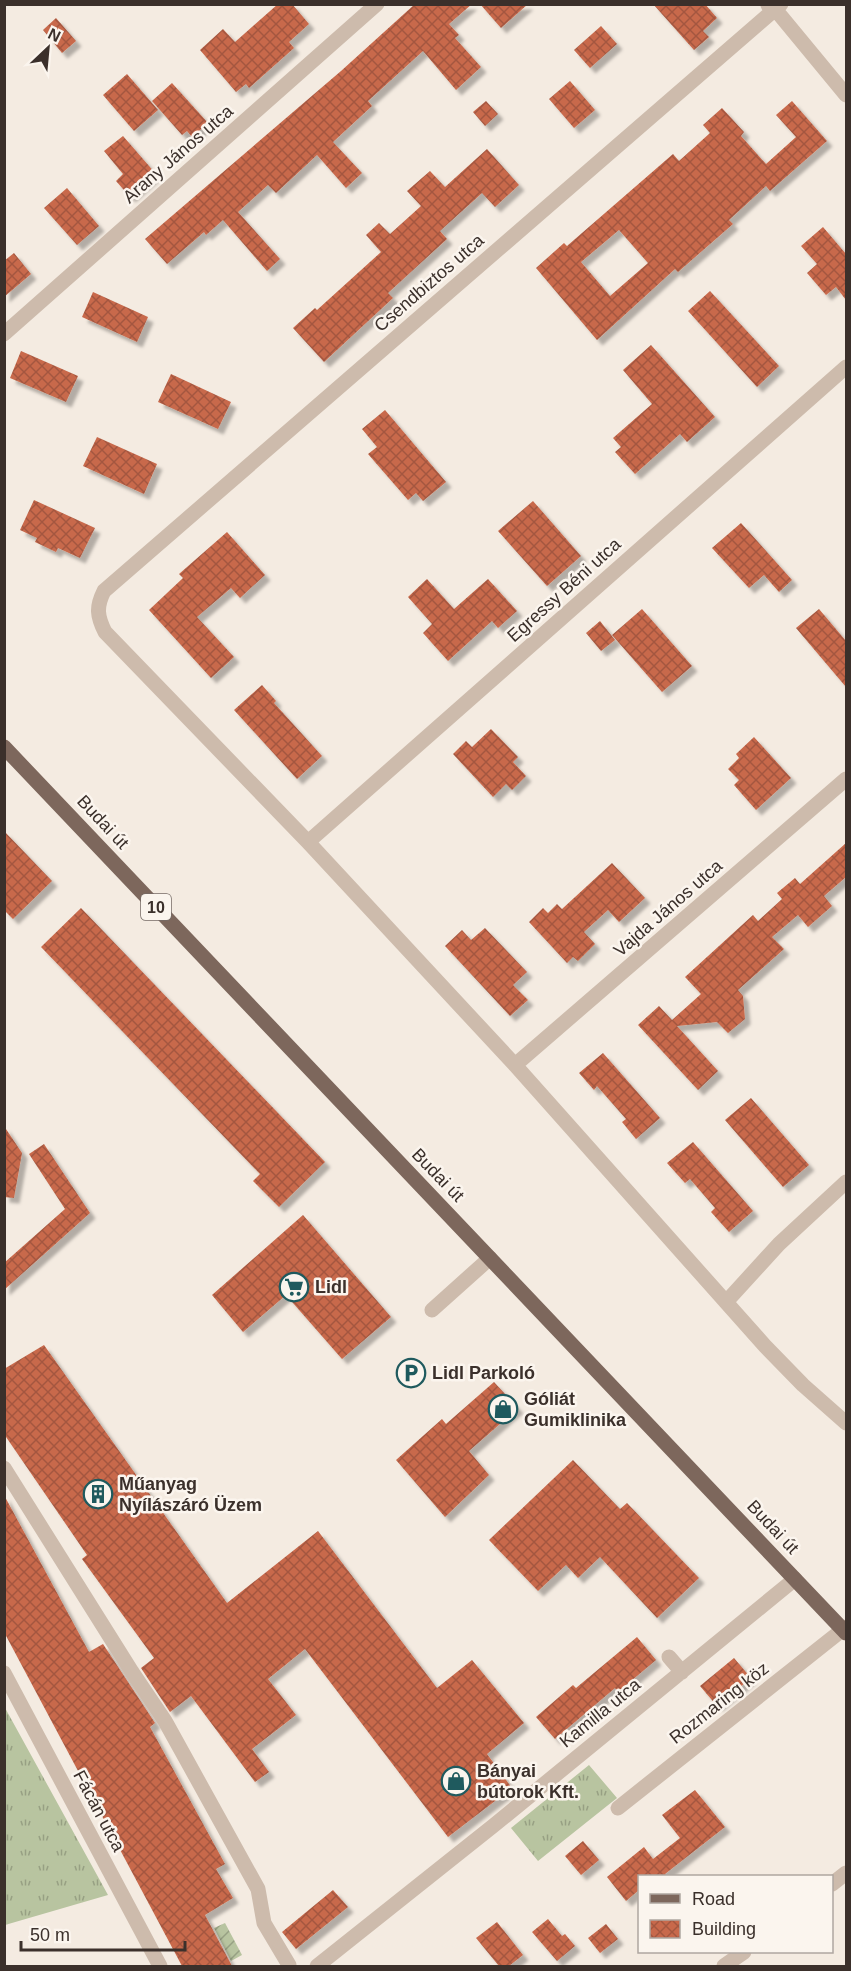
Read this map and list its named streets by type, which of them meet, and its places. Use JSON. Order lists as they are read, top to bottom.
{
  "streets": {
    "main road": ["Budai út", "10"],
    "street": [
      "Arany János utca",
      "Csendbiztos utca",
      "Egressy Béni utca",
      "Vajda János utca",
      "Rozmaring köz",
      "Kamilla utca",
      "Fácán utca"
    ]
  },
  "crossings": [
    ["Csendbiztos utca", "Egressy Béni utca"],
    ["Budai út", "Rozmaring köz"],
    ["Budai út", "Kamilla utca"]
  ],
  "places": {
    "supermarket": ["Lidl"],
    "parking": ["Lidl Parkoló"],
    "shop": ["Góliát Gumiklinika", "Bányai bútorok Kft."],
    "building": ["Műanyag Nyílászáró Üzem"]
  },
  "legend": ["Road", "Building"],
  "scale_bar": "50 m",
  "north": "top right"
}
